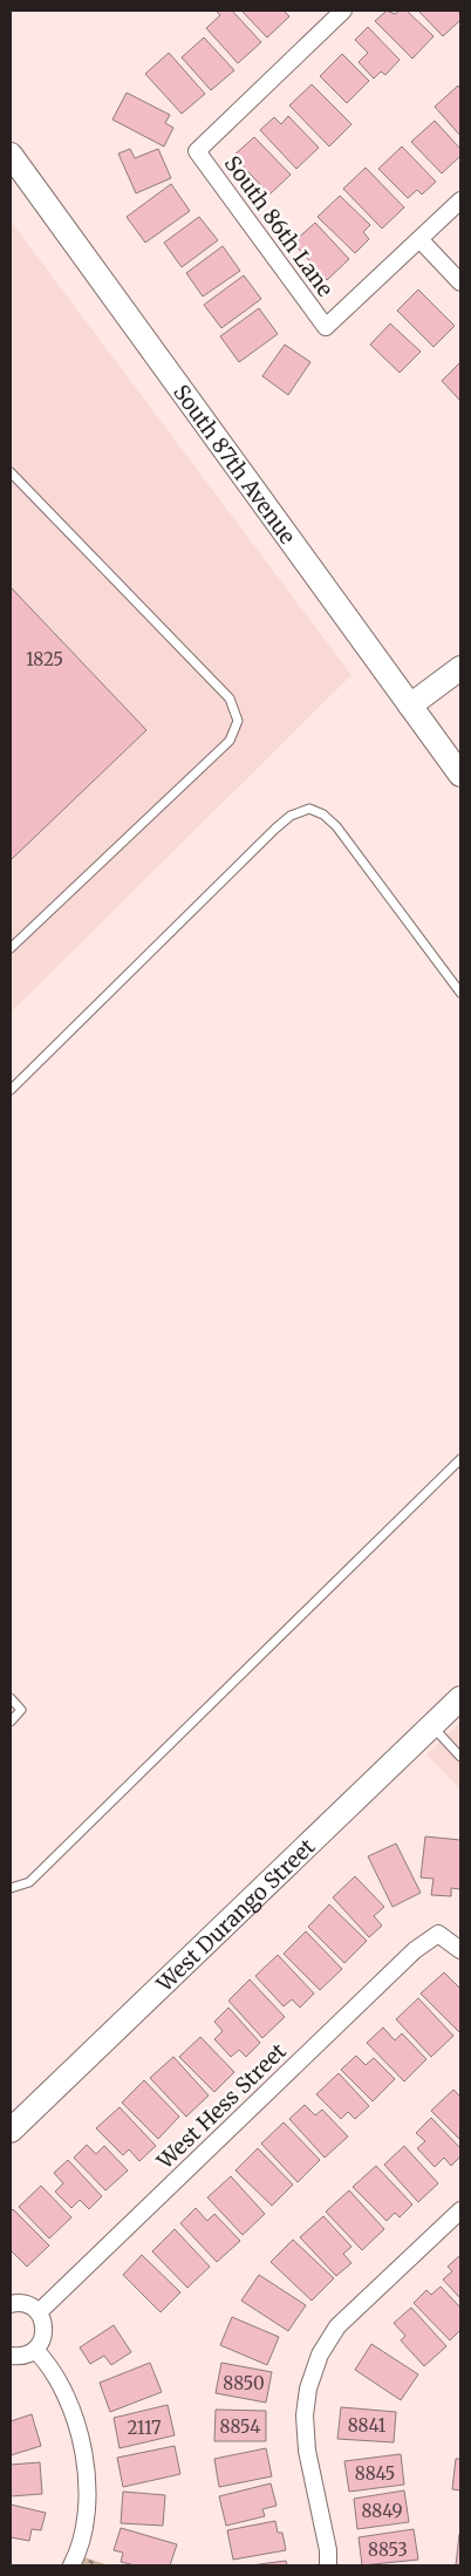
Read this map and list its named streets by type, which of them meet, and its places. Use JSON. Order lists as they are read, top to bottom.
{
  "streets": {
    "street": [
      "South 86th Lane",
      "South 87th Avenue",
      "West Durango Street",
      "West Hess Street"
    ]
  },
  "house_numbers": [
    "1825",
    "8850",
    "8841",
    "8854",
    "2117",
    "8845",
    "8849",
    "8853"
  ]
}
